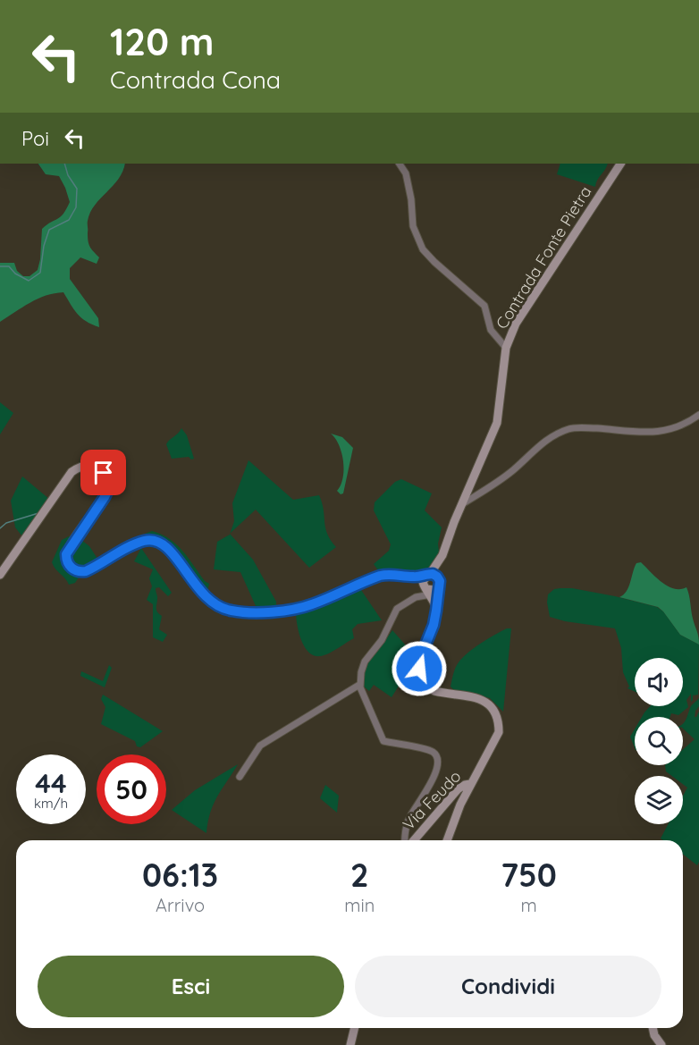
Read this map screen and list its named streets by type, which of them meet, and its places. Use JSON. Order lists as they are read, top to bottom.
{
  "streets": {
    "main road": ["Contrada Fonte Pietra", "Via Feudo"]
  },
  "crossings": [
    ["Contrada Fonte Pietra", "Via Feudo"]
  ],
  "page": {
    "turn": ["120 m", "Contrada Cona"],
    "then": "Poi",
    "speed": "44 km/h",
    "limit": "50",
    "eta": [
      "06:13",
      "Arrivo",
      "2",
      "min",
      "750",
      "m"
    ],
    "buttons": ["Esci", "Condividi"]
  }
}
